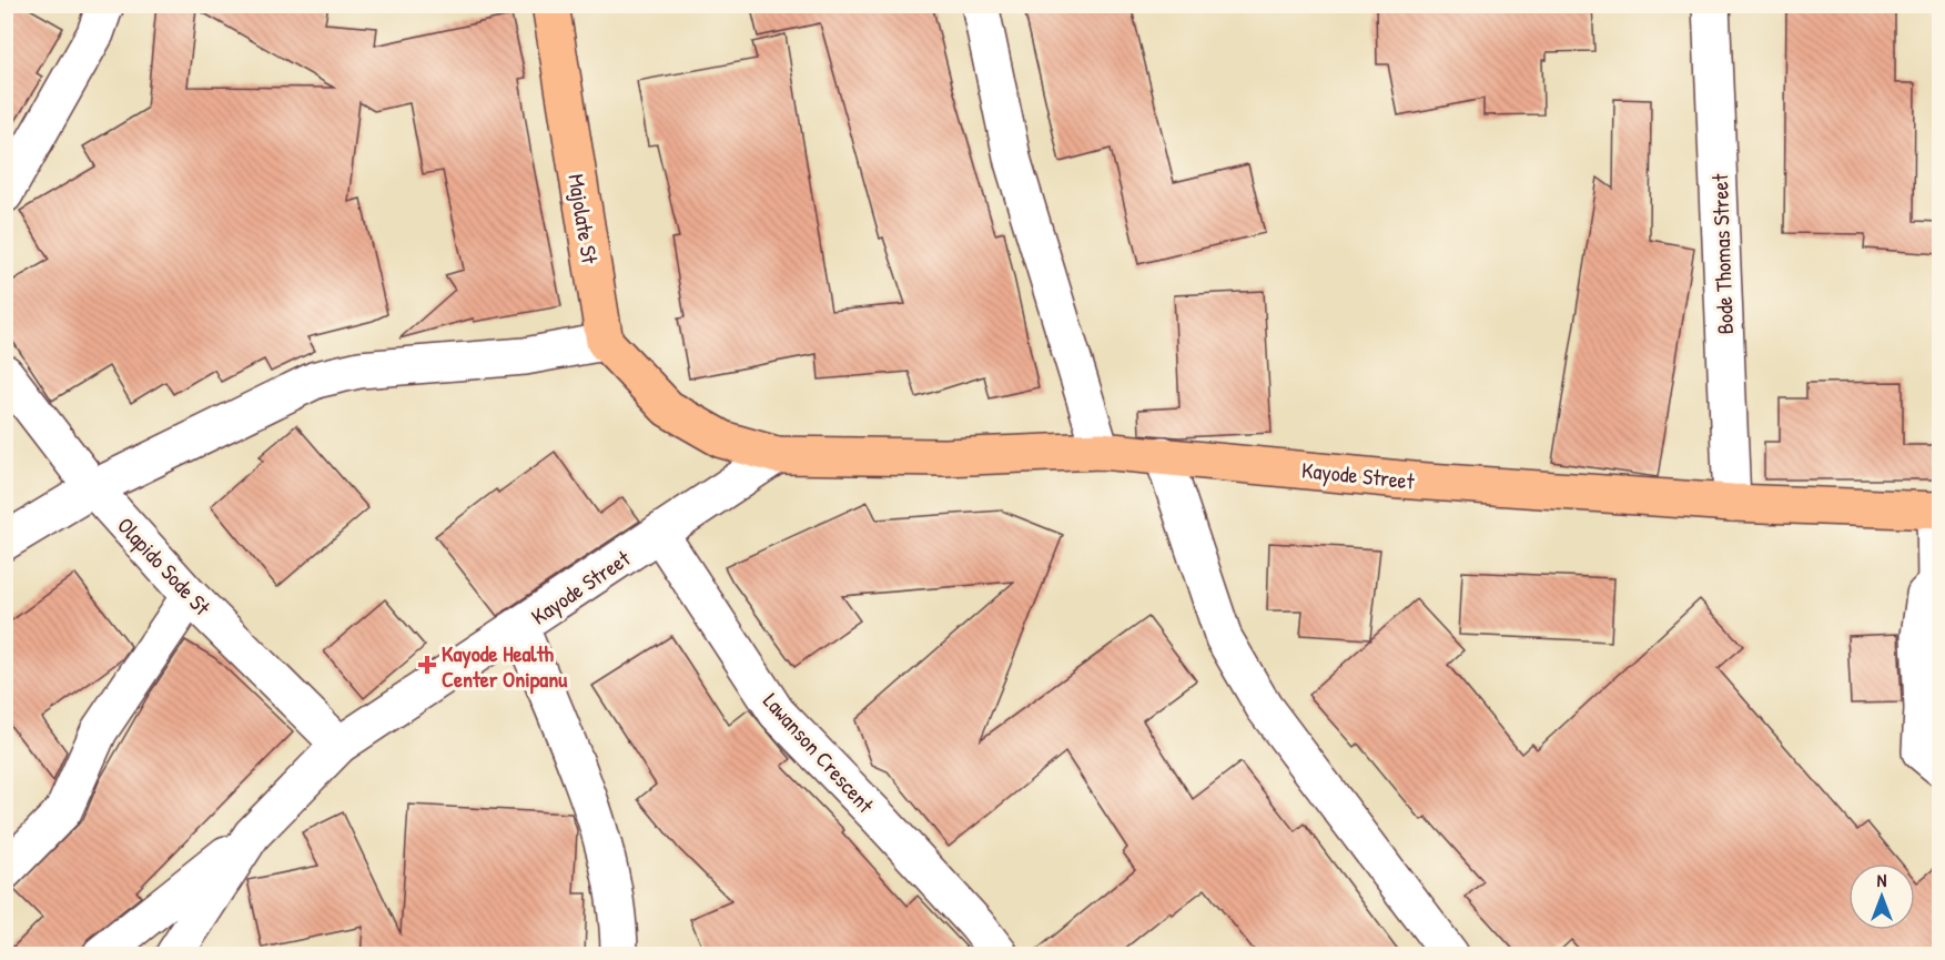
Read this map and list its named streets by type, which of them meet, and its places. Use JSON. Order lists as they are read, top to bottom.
{
  "streets": {
    "main road": ["Majolate St", "Kayode Street"],
    "street": ["Bode Thomas Street", "Olapido Sode St", "Lawanson Crescent"]
  },
  "crossings": [
    ["Majolate St", "Kayode Street"],
    ["Bode Thomas Street", "Kayode Street"],
    ["Kayode Street", "Olapido Sode St"],
    ["Kayode Street", "Lawanson Crescent"]
  ],
  "places": {
    "health": ["Kayode Health Center Onipanu"]
  },
  "north": "top"
}
